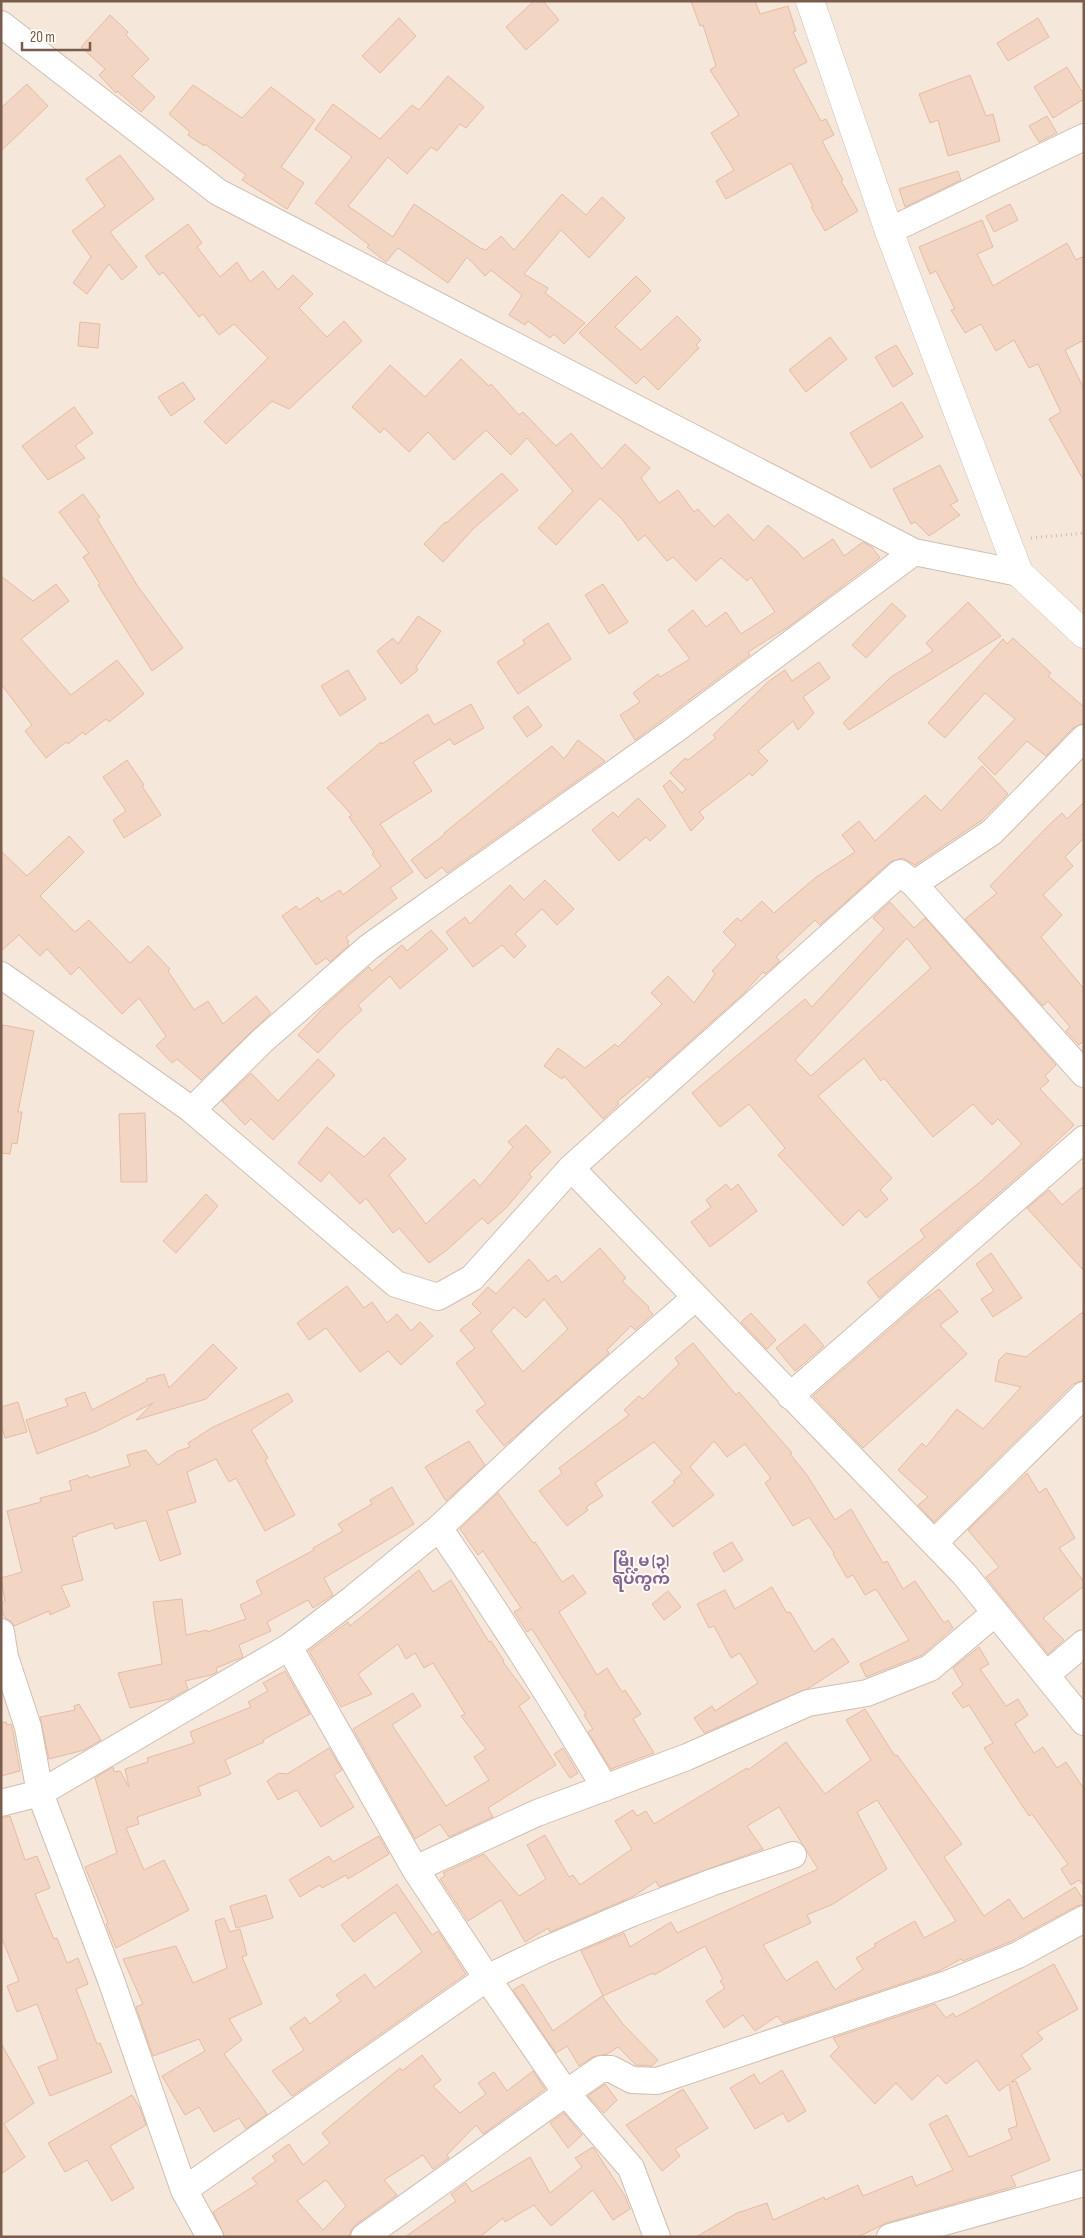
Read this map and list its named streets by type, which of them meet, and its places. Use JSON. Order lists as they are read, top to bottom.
{
  "districts": ["မြို့မ (၃) ရပ်ကွက်"],
  "scale_bar": "20 m"
}
